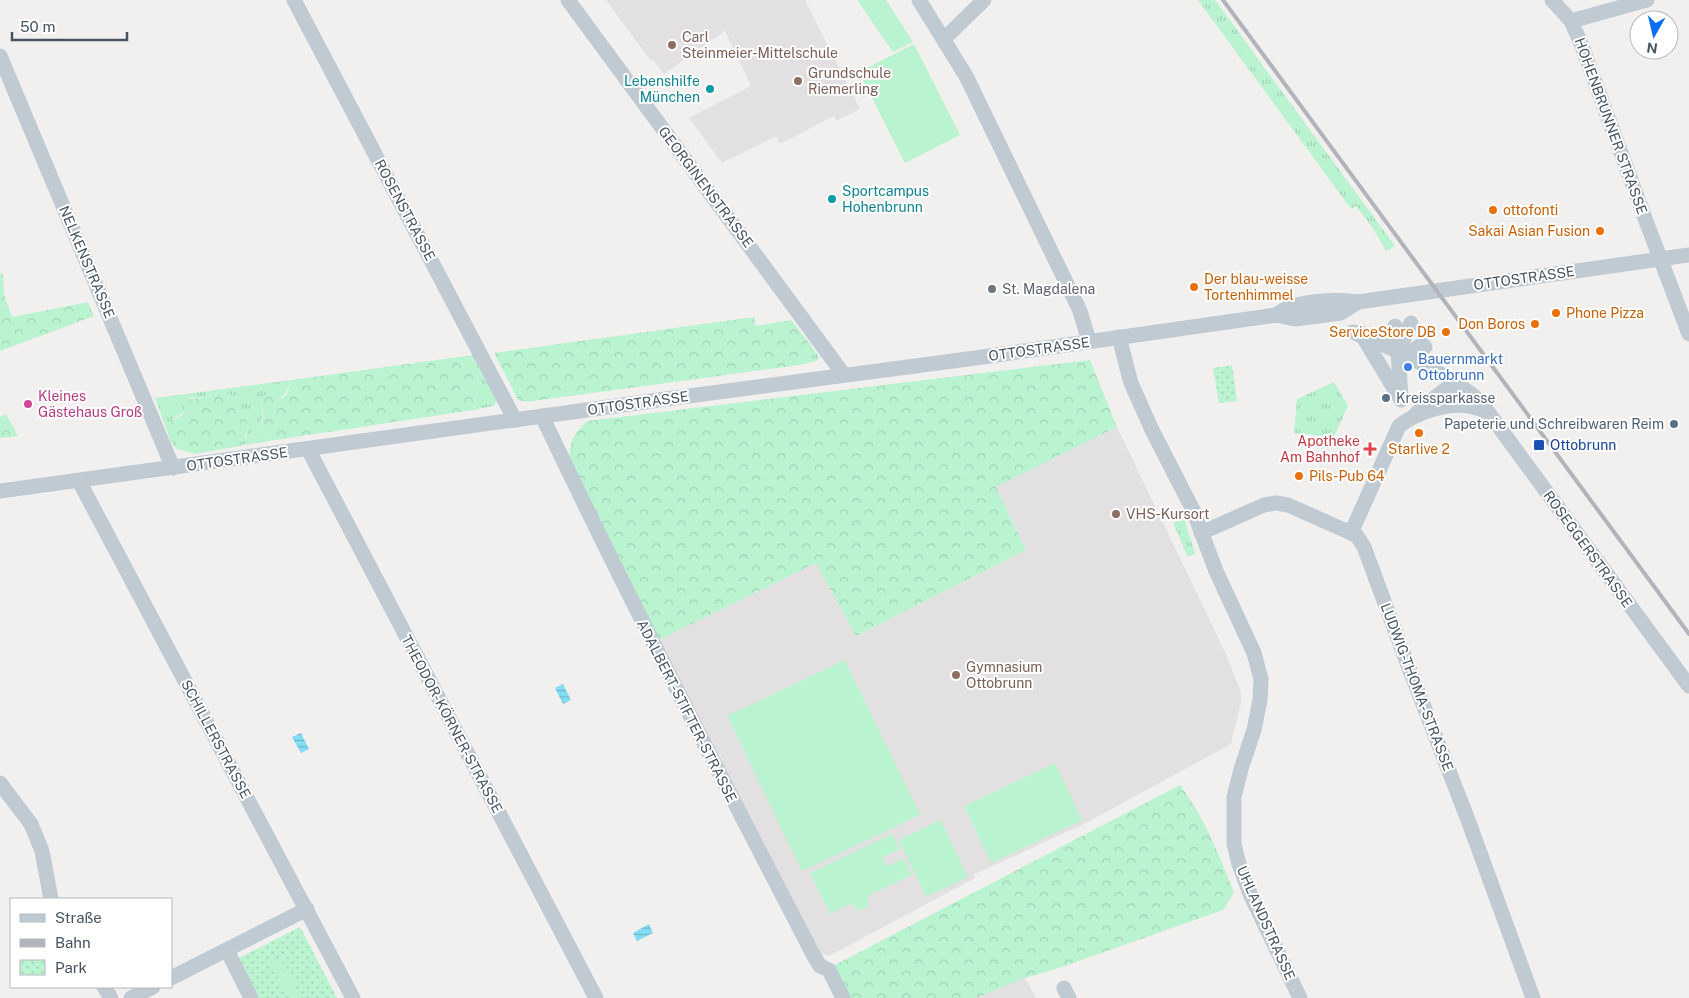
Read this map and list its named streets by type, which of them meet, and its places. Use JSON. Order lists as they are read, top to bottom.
{
  "streets": {
    "street": [
      "HOHENBRUNNER STRASSE",
      "GEORGINENSTRASSE",
      "ROSENSTRASSE",
      "NELKENSTRASSE",
      "OTTOSTRASSE",
      "ROSEGGERSTRASSE",
      "LUDWIG-THOMA-STRASSE",
      "ADALBERT-STIFTER-STRASSE",
      "THEODOR-KÖRNER-STRASSE",
      "SCHILLERSTRASSE",
      "UHLANDSTRASSE"
    ]
  },
  "crossings": [
    ["HOHENBRUNNER STRASSE", "OTTOSTRASSE"],
    ["GEORGINENSTRASSE", "OTTOSTRASSE"],
    ["ROSENSTRASSE", "OTTOSTRASSE"],
    ["NELKENSTRASSE", "OTTOSTRASSE"],
    ["OTTOSTRASSE", "ADALBERT-STIFTER-STRASSE"],
    ["OTTOSTRASSE", "THEODOR-KÖRNER-STRASSE"],
    ["OTTOSTRASSE", "SCHILLERSTRASSE"],
    ["OTTOSTRASSE", "UHLANDSTRASSE"],
    ["ROSEGGERSTRASSE", "LUDWIG-THOMA-STRASSE"]
  ],
  "places": {
    "other": [
      "Carl Steinmeier-Mittelschule",
      "Grundschule Riemerling",
      "Lebenshilfe München",
      "Sportcampus Hohenbrunn",
      "ottofonti",
      "Sakai Asian Fusion",
      "Der blau-weisse Tortenhimmel",
      "St. Magdalena",
      "Phone Pizza",
      "Don Boros",
      "ServiceStore DB",
      "Bauernmarkt Ottobrunn",
      "Kreissparkasse",
      "Kleines Gästehaus Groß",
      "Papeterie und Schreibwaren Reim",
      "Starlive 2",
      "Pils-Pub 64",
      "VHS-Kursort",
      "Gymnasium Ottobrunn"
    ],
    "transit": ["Ottobrunn"],
    "health": ["Apotheke Am Bahnhof"]
  },
  "legend": ["Straße", "Bahn", "Park"],
  "scale_bar": "50 m",
  "north": "bottom"
}
